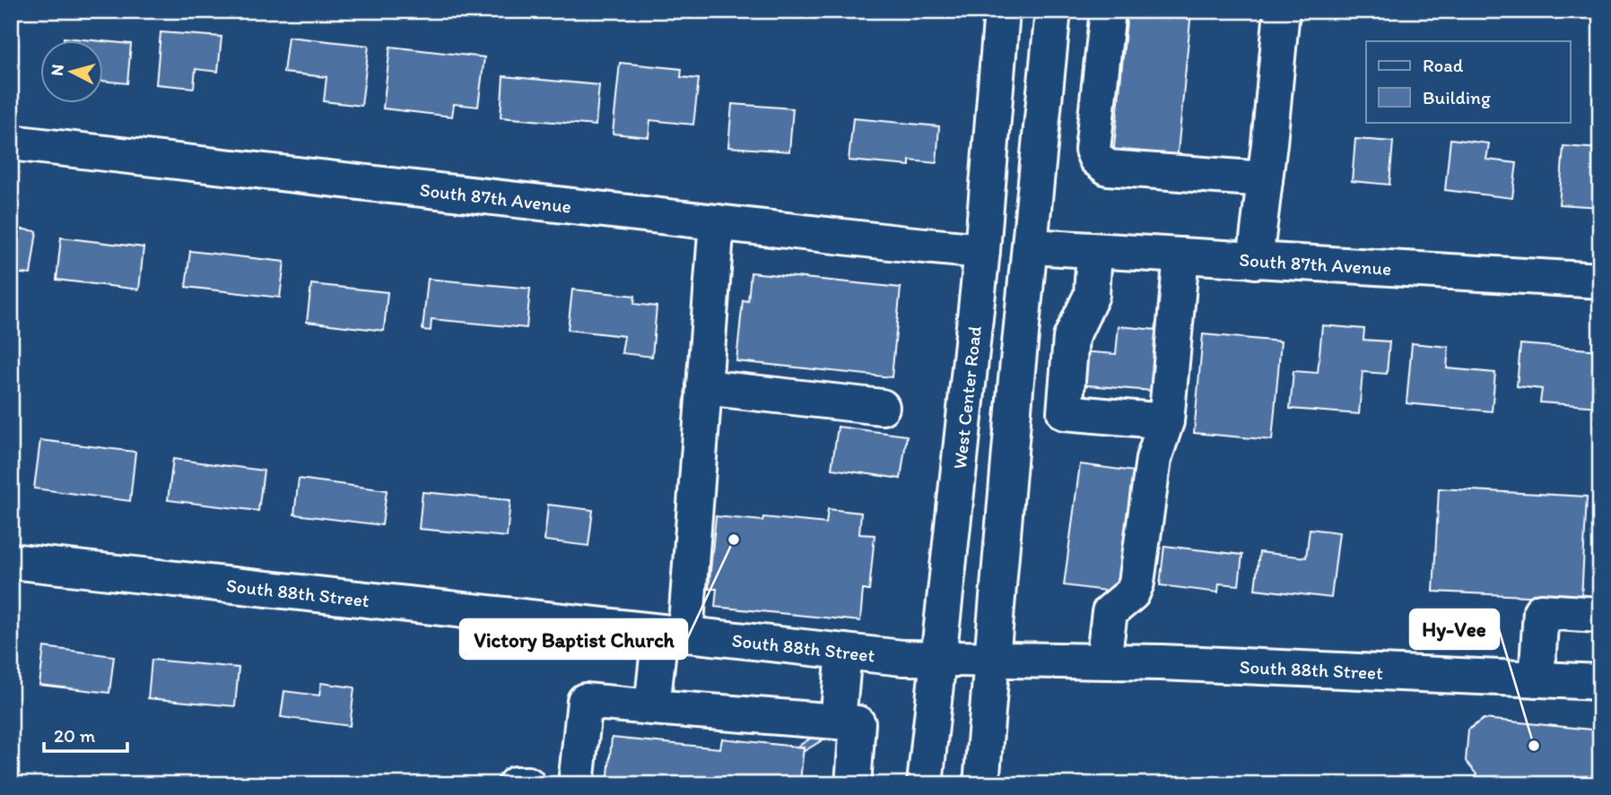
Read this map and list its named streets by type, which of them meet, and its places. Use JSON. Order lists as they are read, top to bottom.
{
  "streets": {
    "street": ["South 87th Avenue", "West Center Road", "South 88th Street"]
  },
  "crossings": [
    ["South 87th Avenue", "West Center Road"],
    ["West Center Road", "South 88th Street"]
  ],
  "places": ["Victory Baptist Church", "Hy-Vee"],
  "legend": ["Road", "Building"],
  "scale_bar": "20 m",
  "north": "left"
}
